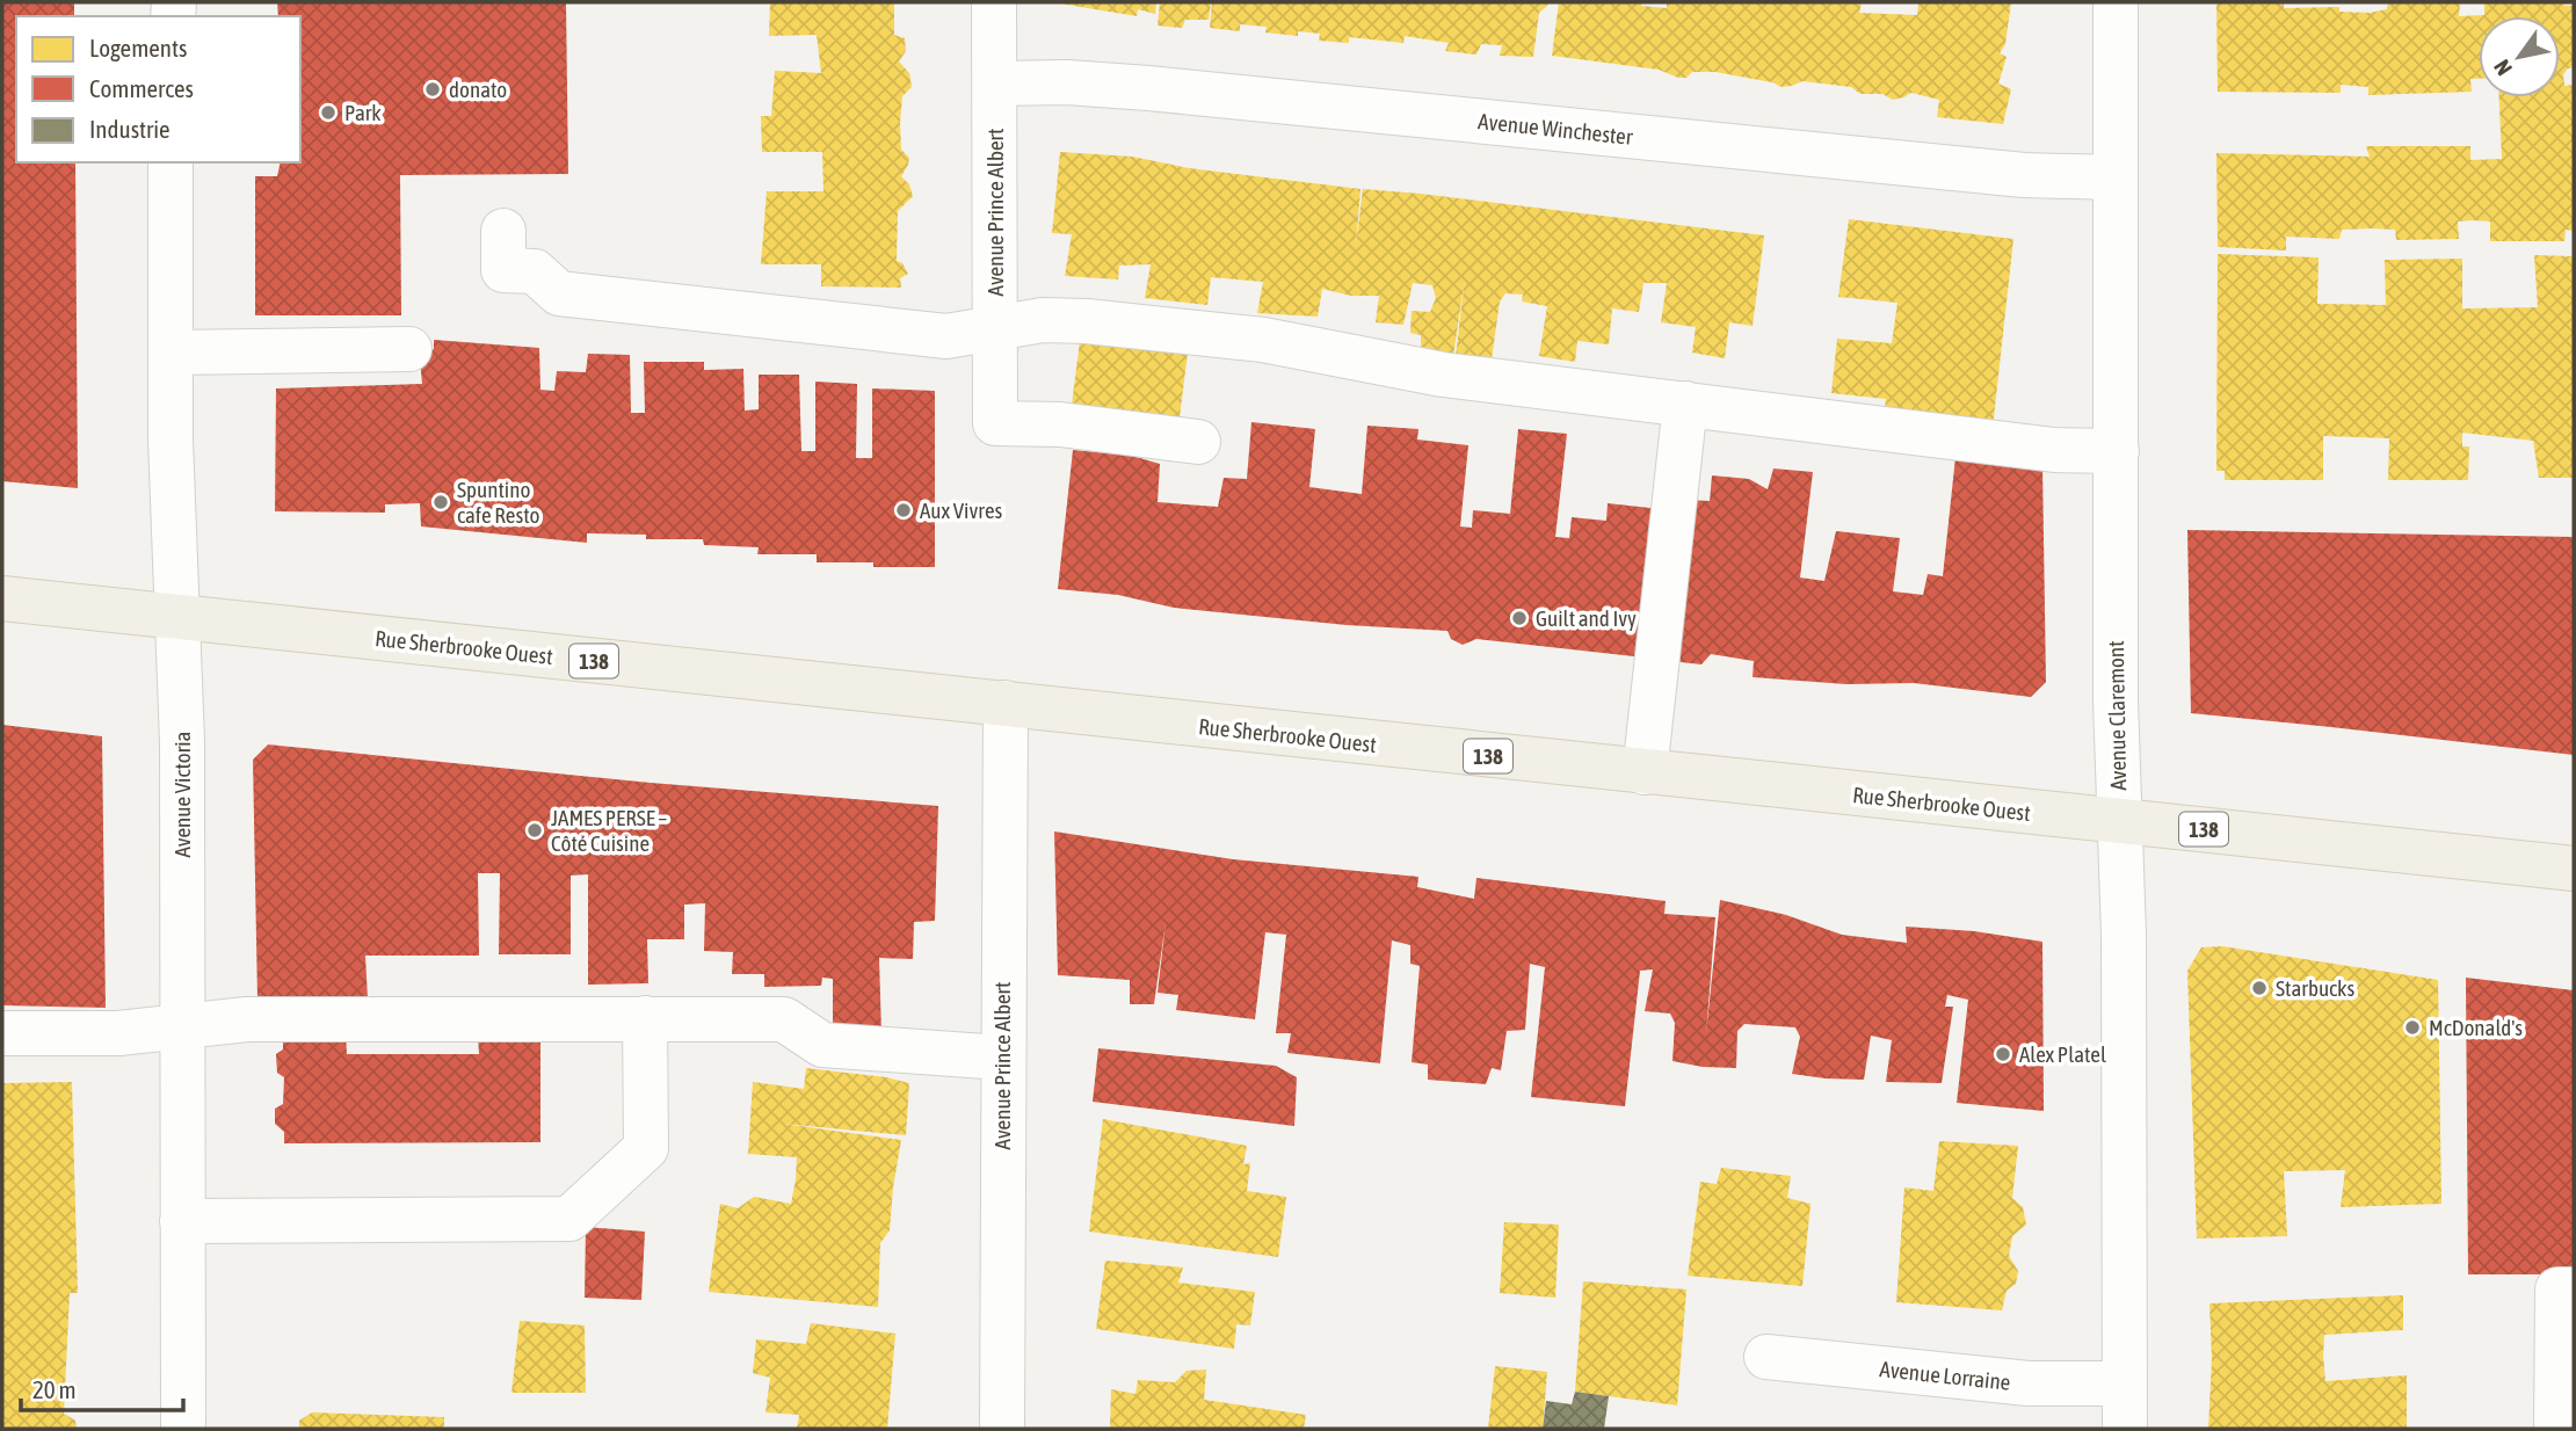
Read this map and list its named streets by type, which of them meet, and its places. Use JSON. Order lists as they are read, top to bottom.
{
  "streets": {
    "main road": ["Rue Sherbrooke Ouest", "138"],
    "street": [
      "Avenue Winchester",
      "Avenue Prince Albert",
      "Avenue Claremont",
      "Avenue Victoria",
      "Avenue Lorraine"
    ]
  },
  "crossings": [
    ["Avenue Winchester", "Avenue Prince Albert"],
    ["Avenue Winchester", "Avenue Claremont"],
    ["Avenue Prince Albert", "Rue Sherbrooke Ouest"],
    ["Rue Sherbrooke Ouest", "Avenue Claremont"],
    ["Rue Sherbrooke Ouest", "Avenue Victoria"],
    ["Avenue Claremont", "Avenue Lorraine"]
  ],
  "places": [
    "donato",
    "Park",
    "Spuntino cafe Resto",
    "Aux Vivres",
    "Guilt and Ivy",
    "JAMES PERSE – Côté Cuisine",
    "Starbucks",
    "McDonald's",
    "Alex Platel"
  ],
  "legend": ["Logements", "Commerces", "Industrie"],
  "scale_bar": "20 m",
  "north": "bottom left"
}
